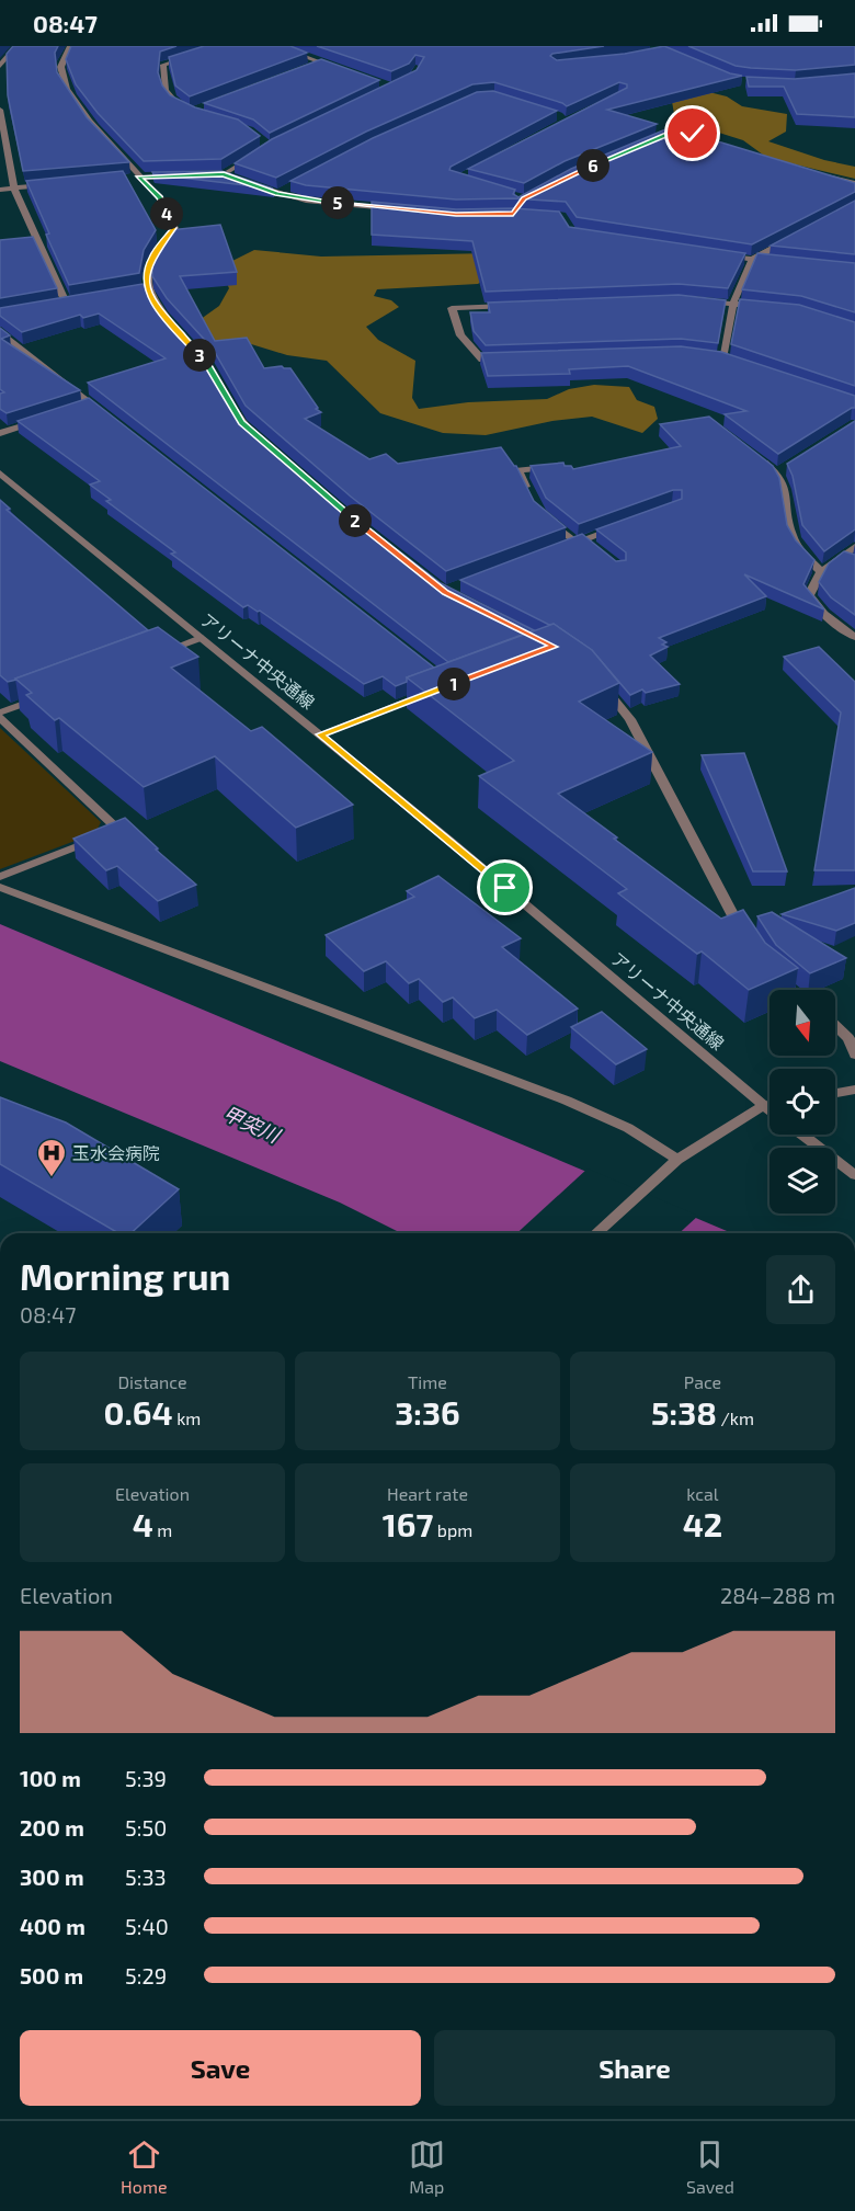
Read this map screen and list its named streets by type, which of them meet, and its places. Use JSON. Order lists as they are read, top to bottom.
{
  "streets": {
    "street": ["アリーナ中央通線"]
  },
  "water": ["甲突川"],
  "places": {
    "hospital": ["玉水会病院"]
  },
  "north": "bottom",
  "page": {
    "status": "08:47",
    "pins": [
      "6",
      "5",
      "4",
      "3",
      "2",
      "1"
    ],
    "heading": ["Morning run", "08:47"],
    "stats": [
      ["Distance", "0.64 km"],
      ["Time", "3:36"],
      ["Pace", "5:38 /km"],
      ["Elevation", "4 m"],
      ["Heart rate", "167 bpm"],
      ["kcal", "42"]
    ],
    "chart": ["Elevation", "284–288 m"],
    "list": [
      {
        "name": "100 m",
        "note": "5:39"
      },
      {
        "name": "200 m",
        "note": "5:50"
      },
      {
        "name": "300 m",
        "note": "5:33"
      },
      {
        "name": "400 m",
        "note": "5:40"
      },
      {
        "name": "500 m",
        "note": "5:29"
      }
    ],
    "buttons": ["Save", "Share"],
    "tabs": ["Home", "Map", "Saved"]
  }
}
